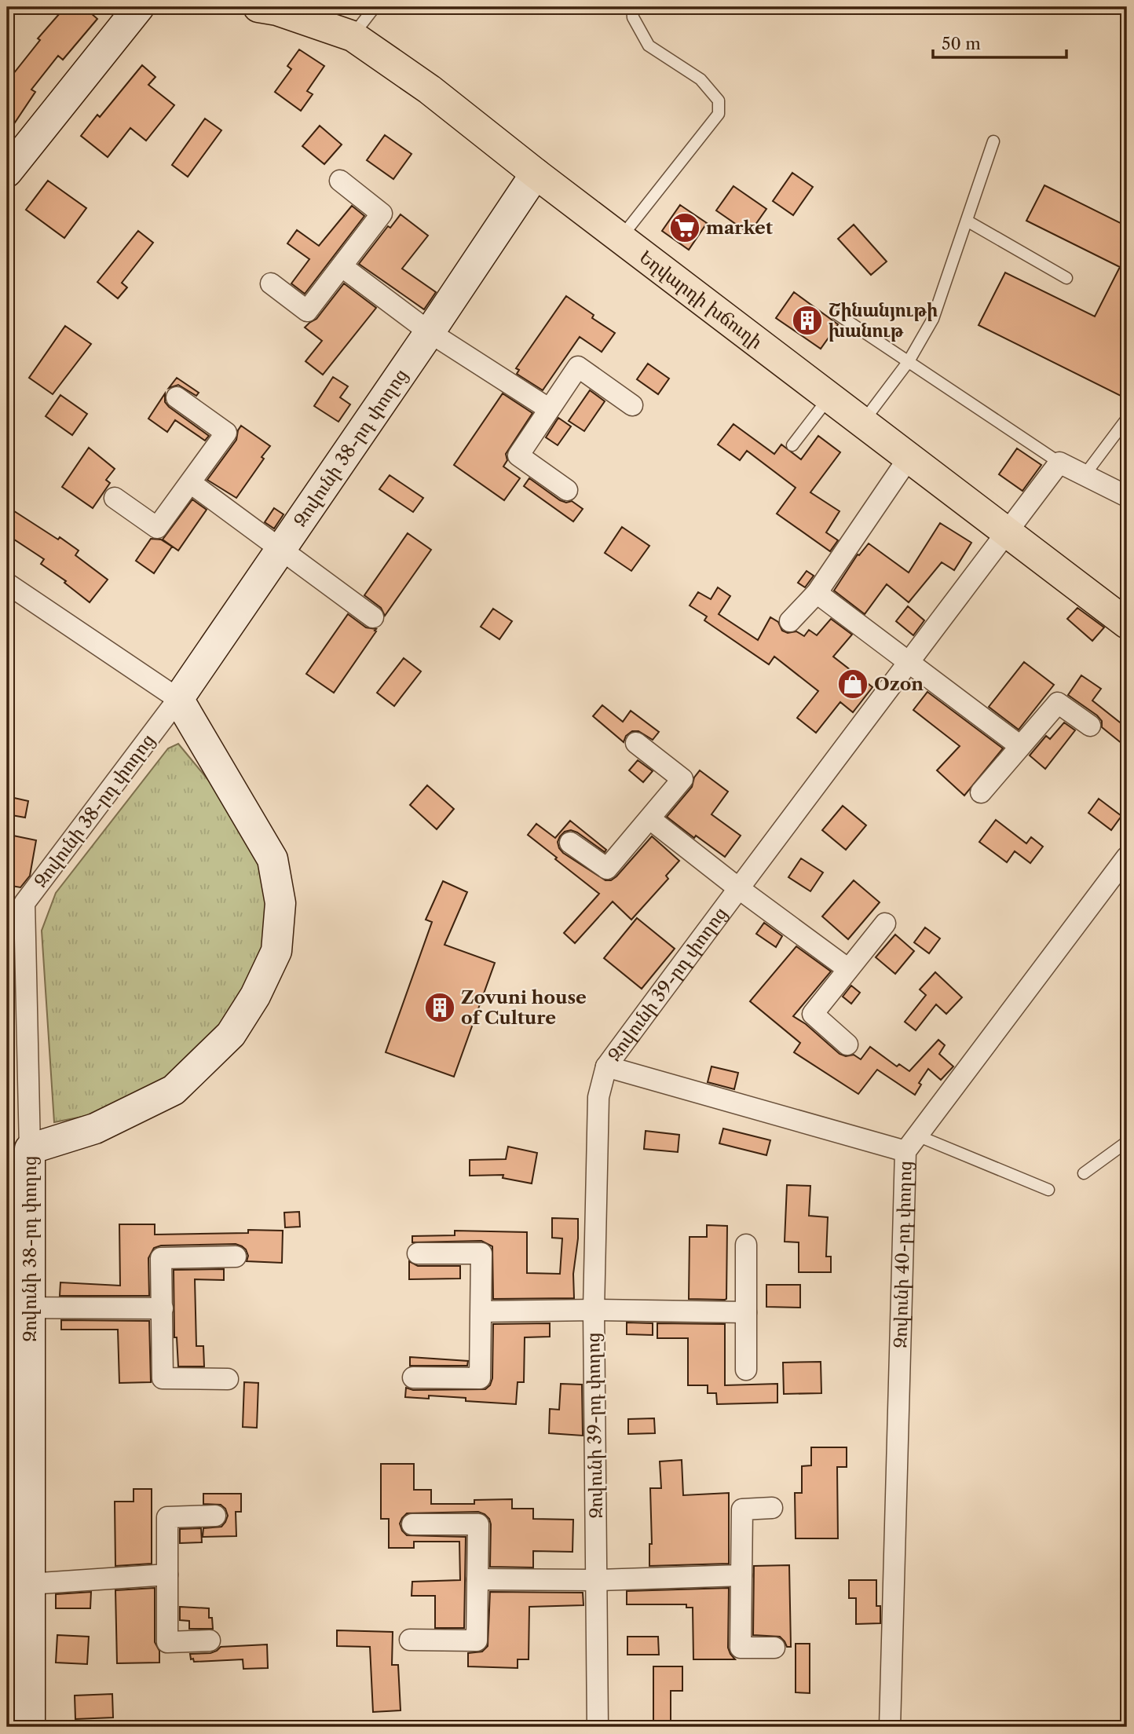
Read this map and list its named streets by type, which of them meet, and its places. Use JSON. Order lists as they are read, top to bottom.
{
  "streets": {
    "main road": ["Եղվարդի խճուղի"],
    "street": ["Զովունի 38-րդ փողոց", "Զովունի 39-րդ փողոց", "Զովունի 40-րդ փողոց"]
  },
  "crossings": [
    ["Եղվարդի խճուղի", "Զովունի 38-րդ փողոց"],
    ["Եղվարդի խճուղի", "Զովունի 39-րդ փողոց"]
  ],
  "places": {
    "supermarket": ["market"],
    "building": ["Շինանյութի խանութ", "Zovuni house of Culture"],
    "shop": ["Ozon"]
  },
  "scale_bar": "50 m"
}
